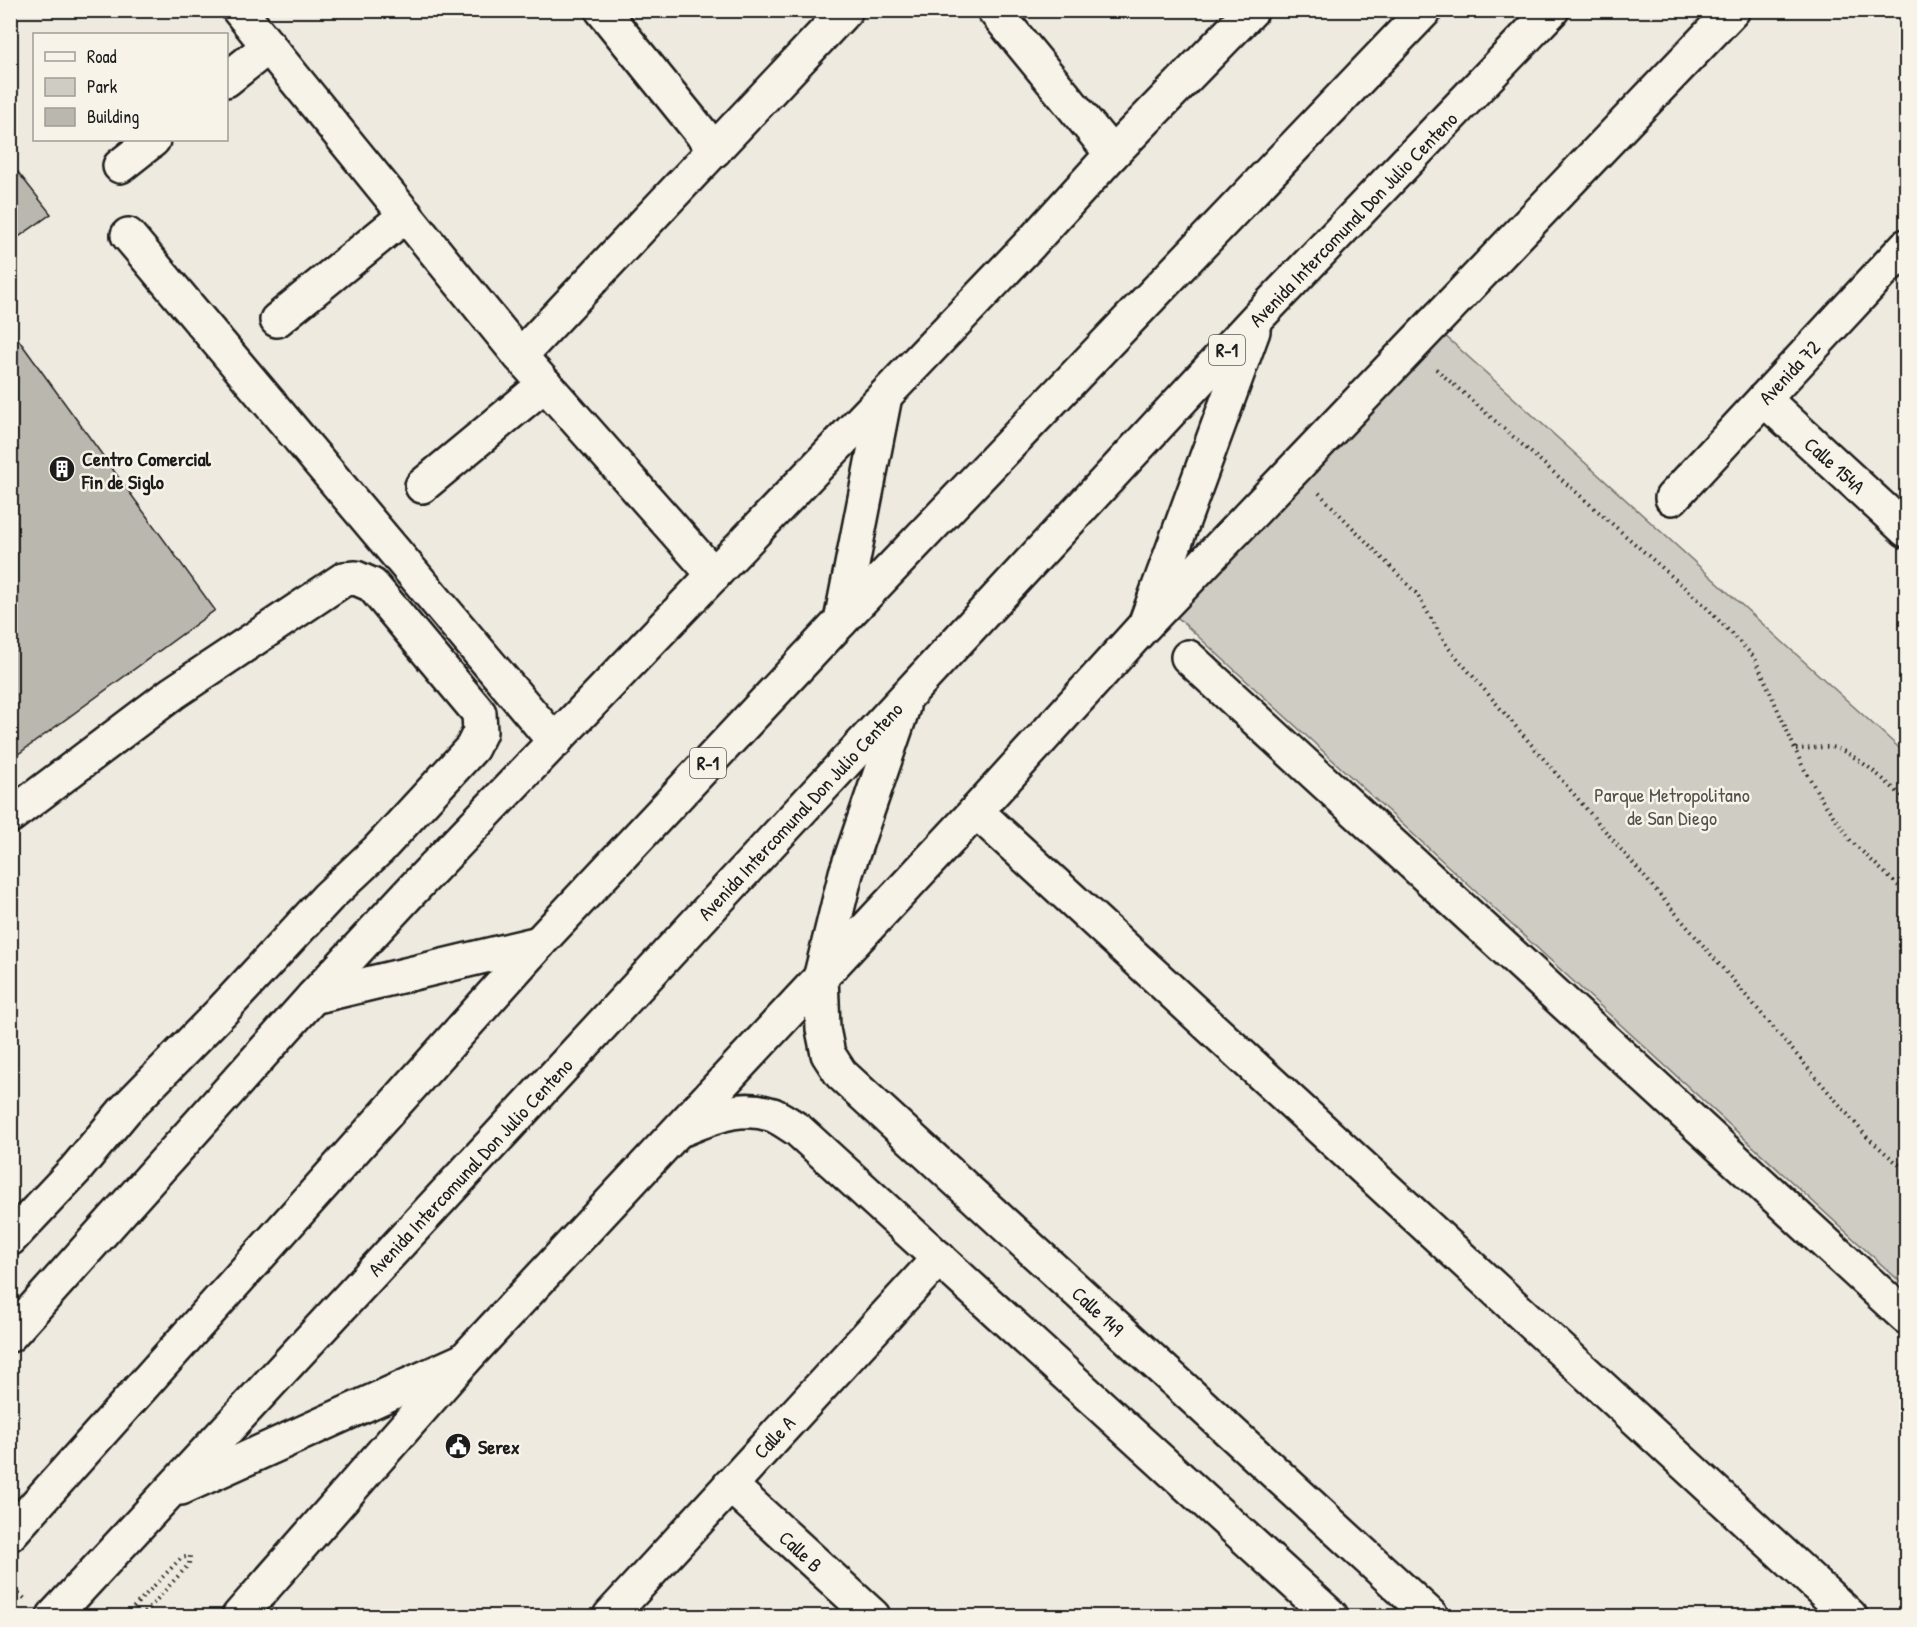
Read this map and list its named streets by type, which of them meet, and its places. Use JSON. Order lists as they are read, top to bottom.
{
  "streets": {
    "street": [
      "Avenida Intercomunal Don Julio Centeno",
      "R-1",
      "Avenida 72",
      "Calle 154A",
      "Calle 149",
      "Calle A",
      "Calle B"
    ]
  },
  "crossings": [
    ["Avenida 72", "Calle 154A"],
    ["Calle A", "Calle B"]
  ],
  "parks": ["Parque Metropolitano de San Diego"],
  "places": {
    "building": ["Centro Comercial Fin de Siglo"],
    "public building": ["Serex"]
  },
  "legend": ["Road", "Park", "Building"]
}
